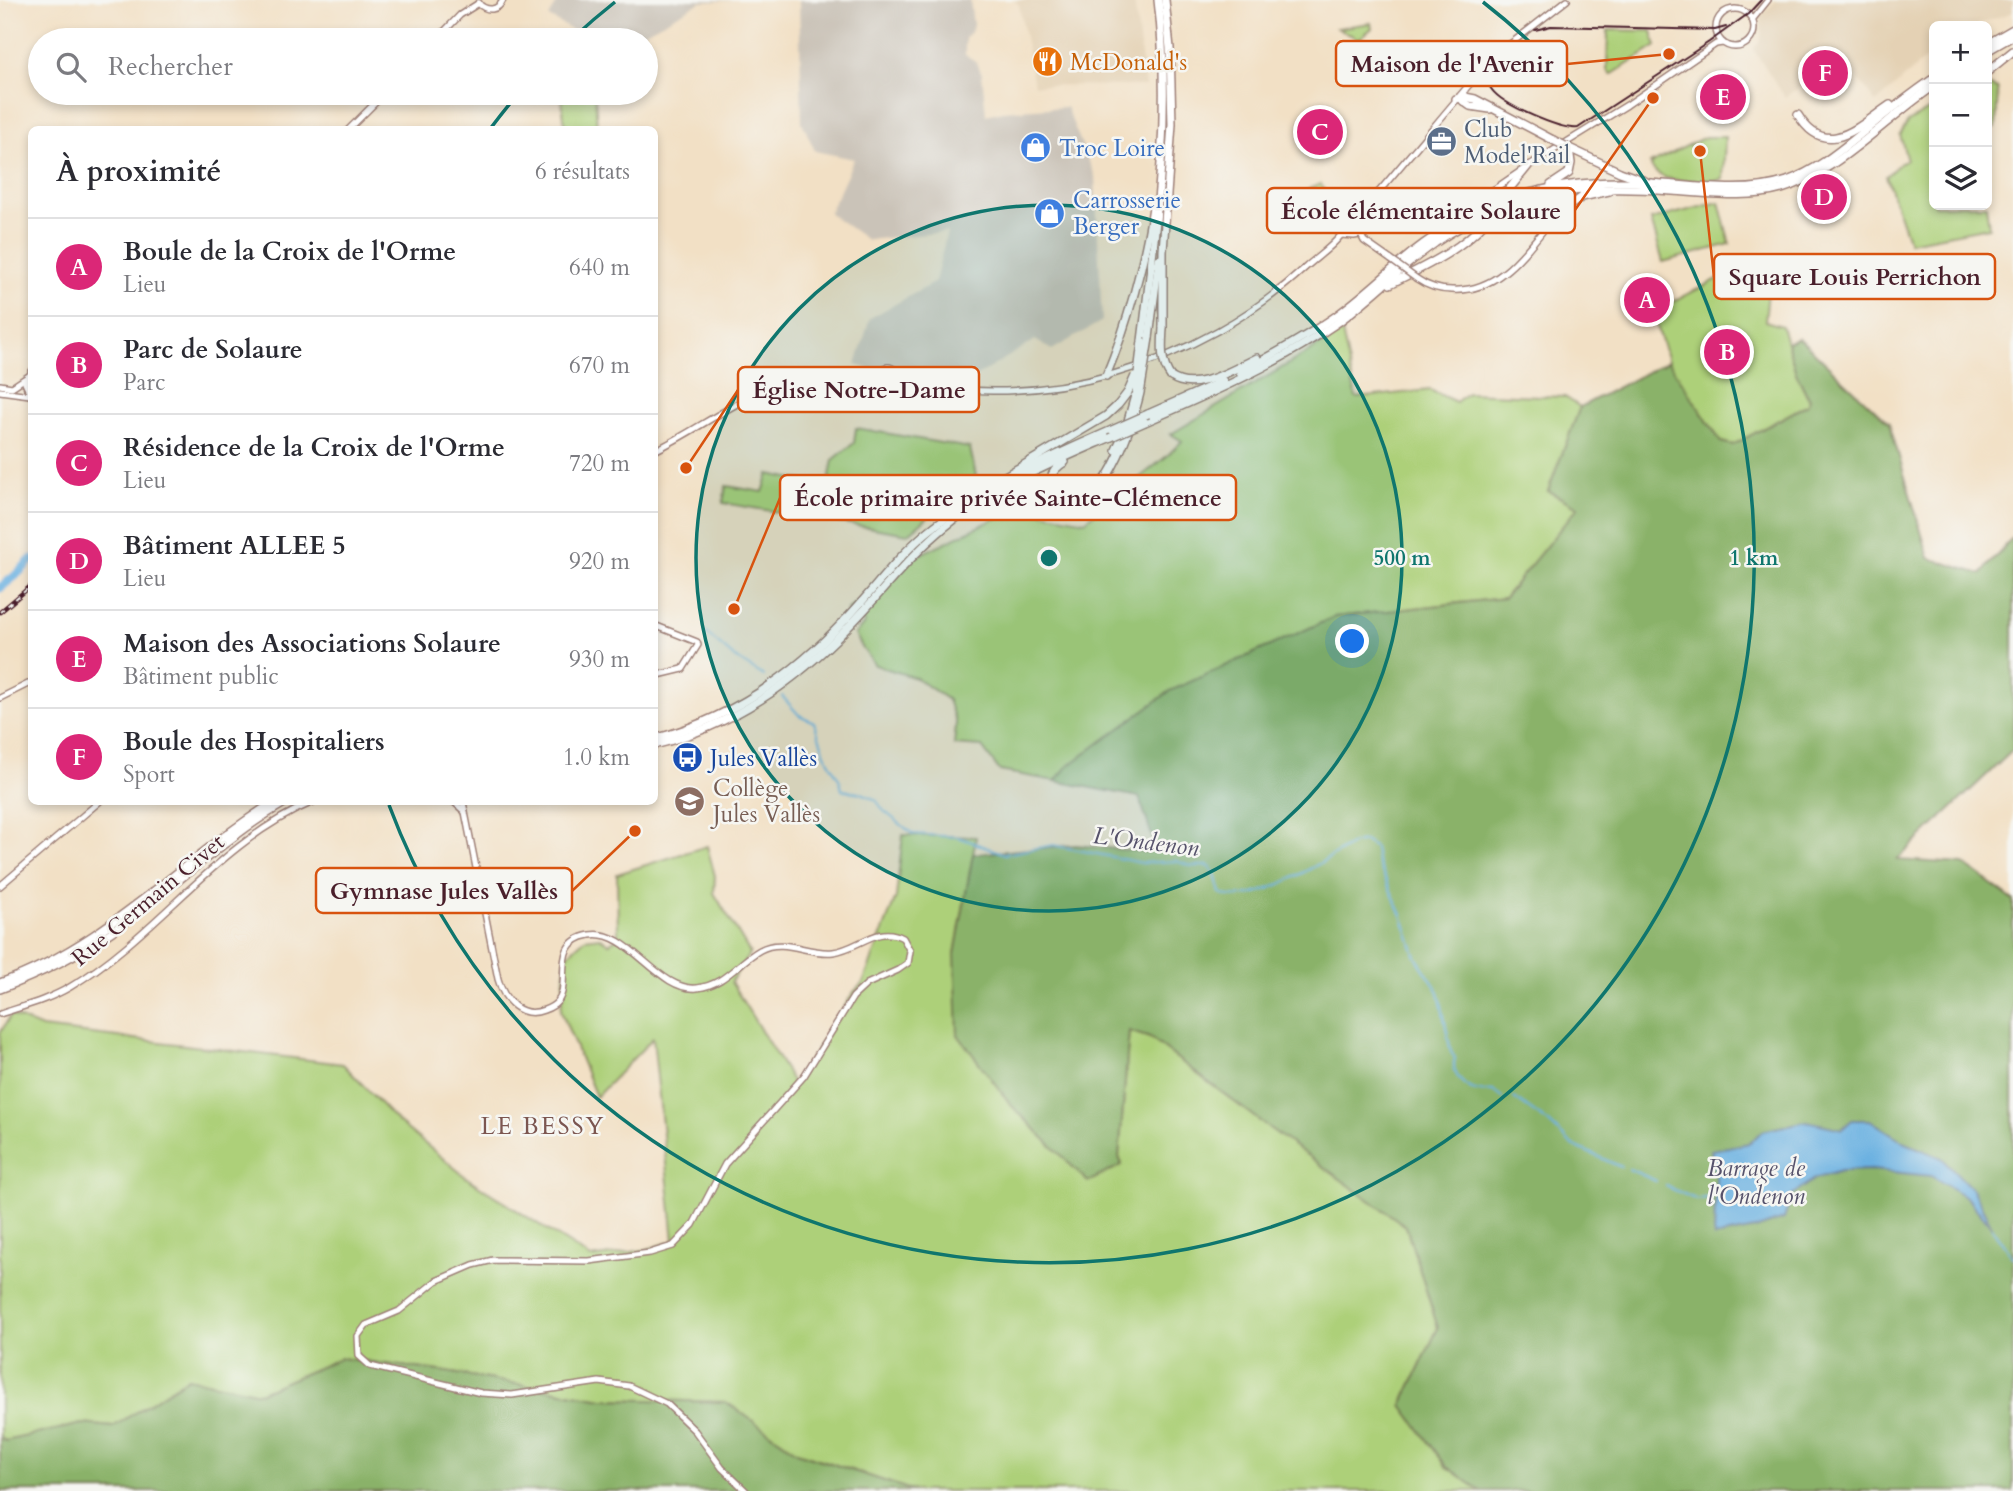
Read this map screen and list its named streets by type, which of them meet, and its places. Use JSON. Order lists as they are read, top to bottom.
{
  "streets": {
    "street": ["Rue Germain Civet"]
  },
  "districts": ["LE BESSY"],
  "water": ["L'Ondenon", "Barrage de l'Ondenon"],
  "places": {
    "other": [
      "Maison de l'Avenir",
      "École élémentaire Solaure",
      "Square Louis Perrichon",
      "Église Notre-Dame",
      "École primaire privée Sainte-Clémence",
      "Gymnase Jules Vallès"
    ],
    "restaurant": ["McDonald's"],
    "office": ["Club Model'Rail"],
    "shop": ["Troc Loire", "Carrosserie Berger"],
    "bus stop": ["Jules Vallès"],
    "school or university": ["Collège Jules Vallès"]
  },
  "page": {
    "map_buttons": ["+", "−"],
    "search": "Rechercher",
    "pins": [
      "F",
      "E",
      "C",
      "D",
      "A",
      "B"
    ],
    "heading": ["À proximité", "6 résultats"],
    "list": [
      {
        "mark": "A",
        "name": "Boule de la Croix de l'Orme",
        "note": "Lieu",
        "value": "640 m"
      },
      {
        "mark": "B",
        "name": "Parc de Solaure",
        "note": "Parc",
        "value": "670 m"
      },
      {
        "mark": "C",
        "name": "Résidence de la Croix de l'Orme",
        "note": "Lieu",
        "value": "720 m"
      },
      {
        "mark": "D",
        "name": "Bâtiment ALLEE 5",
        "note": "Lieu",
        "value": "920 m"
      },
      {
        "mark": "E",
        "name": "Maison des Associations Solaure",
        "note": "Bâtiment public",
        "value": "930 m"
      },
      {
        "mark": "F",
        "name": "Boule des Hospitaliers",
        "note": "Sport",
        "value": "1.0 km"
      }
    ]
  },
  "rings": ["500 m", "1 km"]
}
